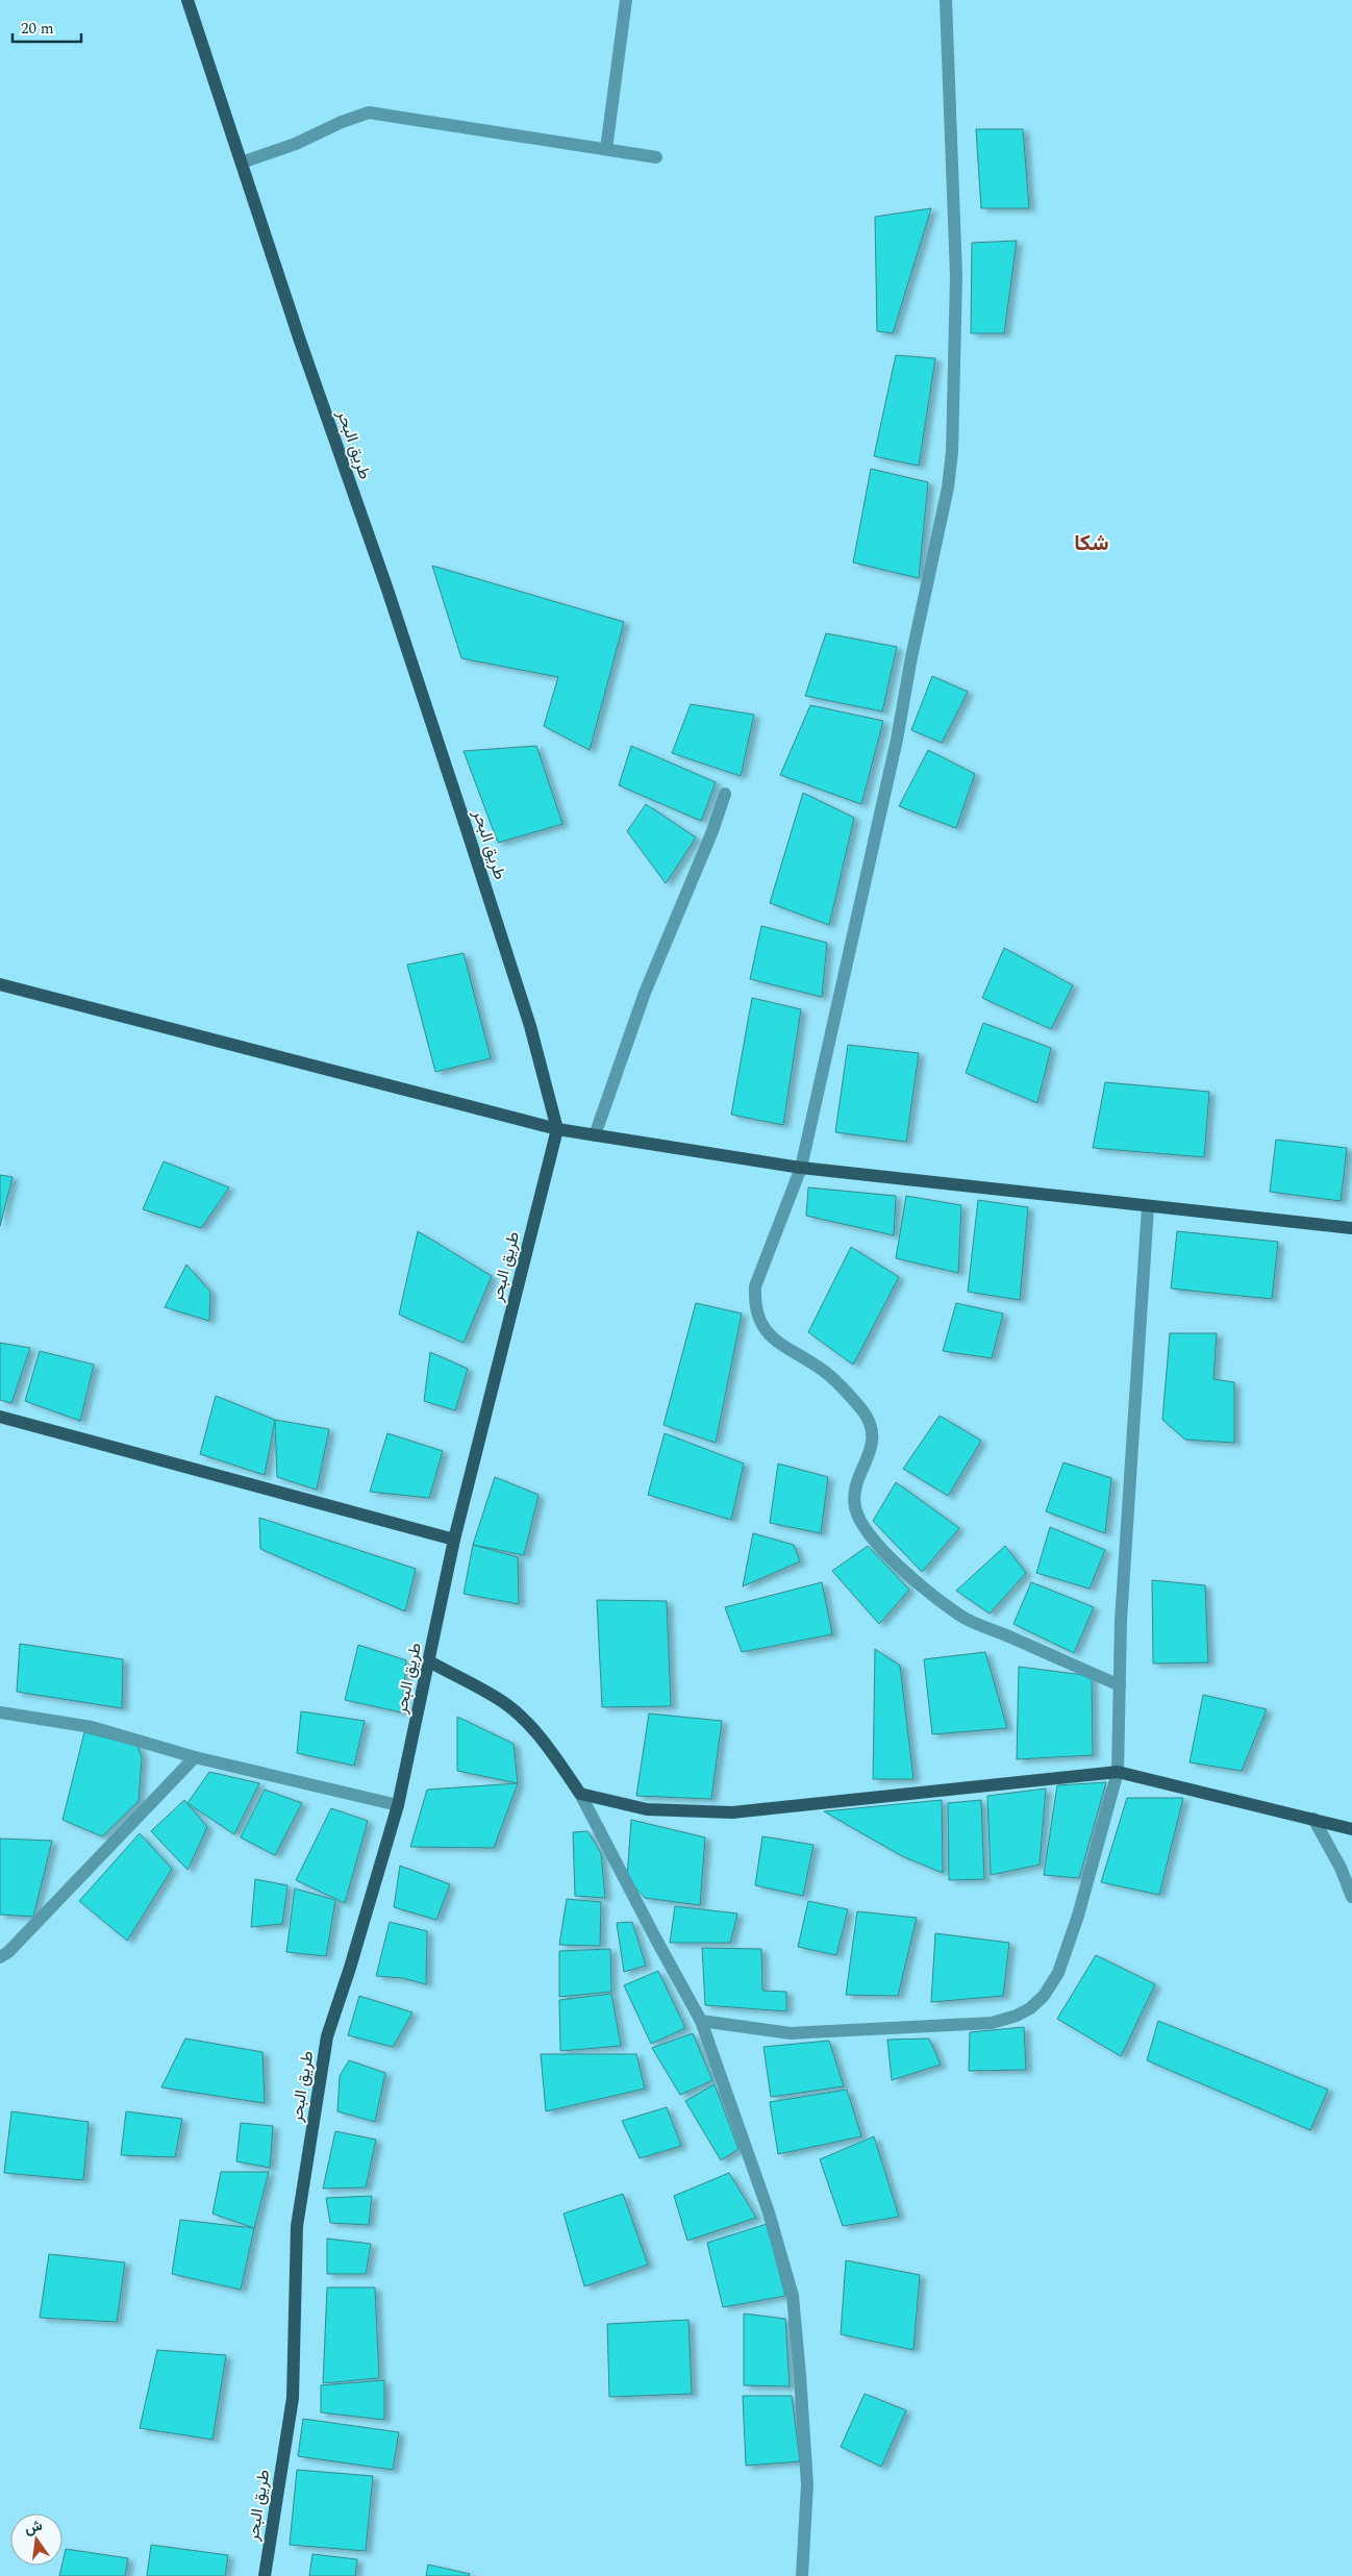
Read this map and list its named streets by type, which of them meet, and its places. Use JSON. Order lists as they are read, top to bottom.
{
  "streets": {
    "main road": ["طريق البحر"]
  },
  "districts": ["شكا"],
  "scale_bar": "20 m",
  "north": "top"
}
